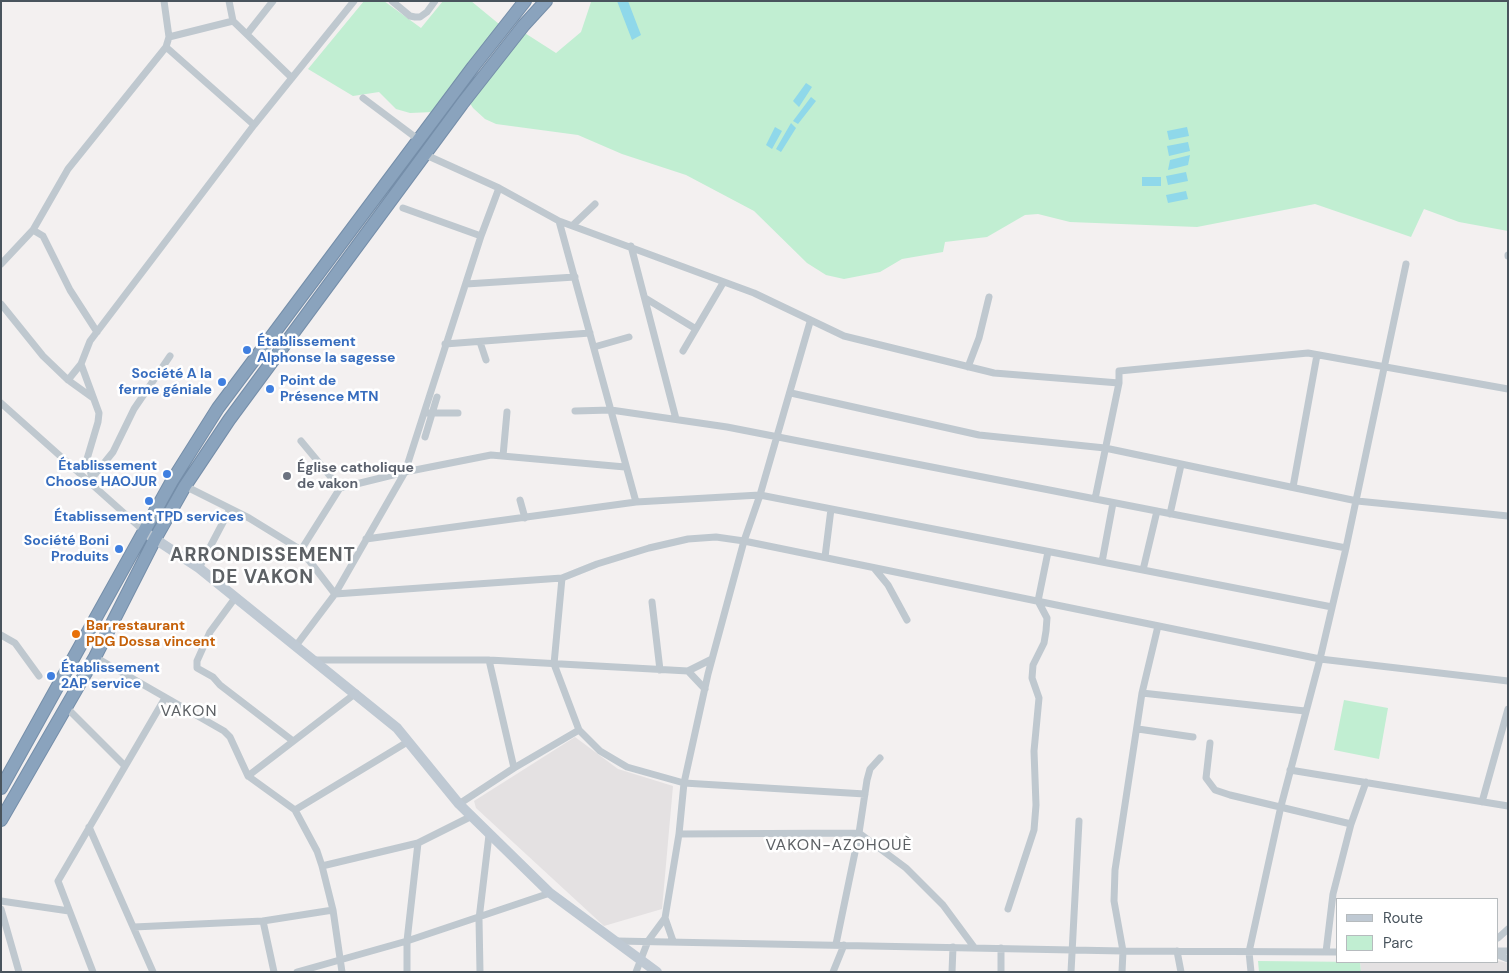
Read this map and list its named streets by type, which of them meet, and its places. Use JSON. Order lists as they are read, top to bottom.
{
  "districts": ["ARRONDISSEMENT DE VAKON", "VAKON", "VAKON-AZOHOUÈ"],
  "places": [
    "Établissement Alphonse la sagesse",
    "Société A la ferme géniale",
    "Point de Présence MTN",
    "Établissement Choose HAOJUR",
    "Église catholique de vakon",
    "Établissement TPD services",
    "Société Boni Produits",
    "Bar restaurant PDG Dossa vincent",
    "Établissement 2AP service"
  ],
  "legend": ["Route", "Parc"]
}
